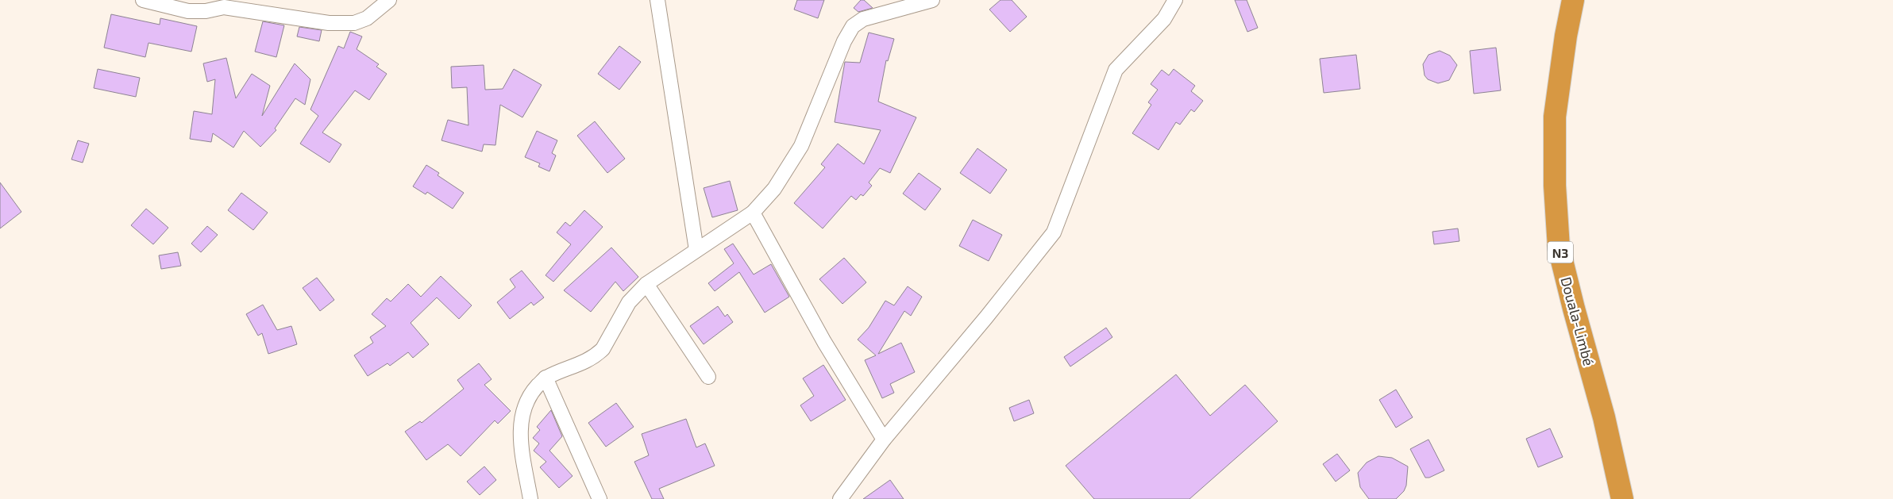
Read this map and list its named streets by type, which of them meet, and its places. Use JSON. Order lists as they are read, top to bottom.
{
  "streets": {
    "highway": ["N3", "Douala-Limbé"]
  }
}
